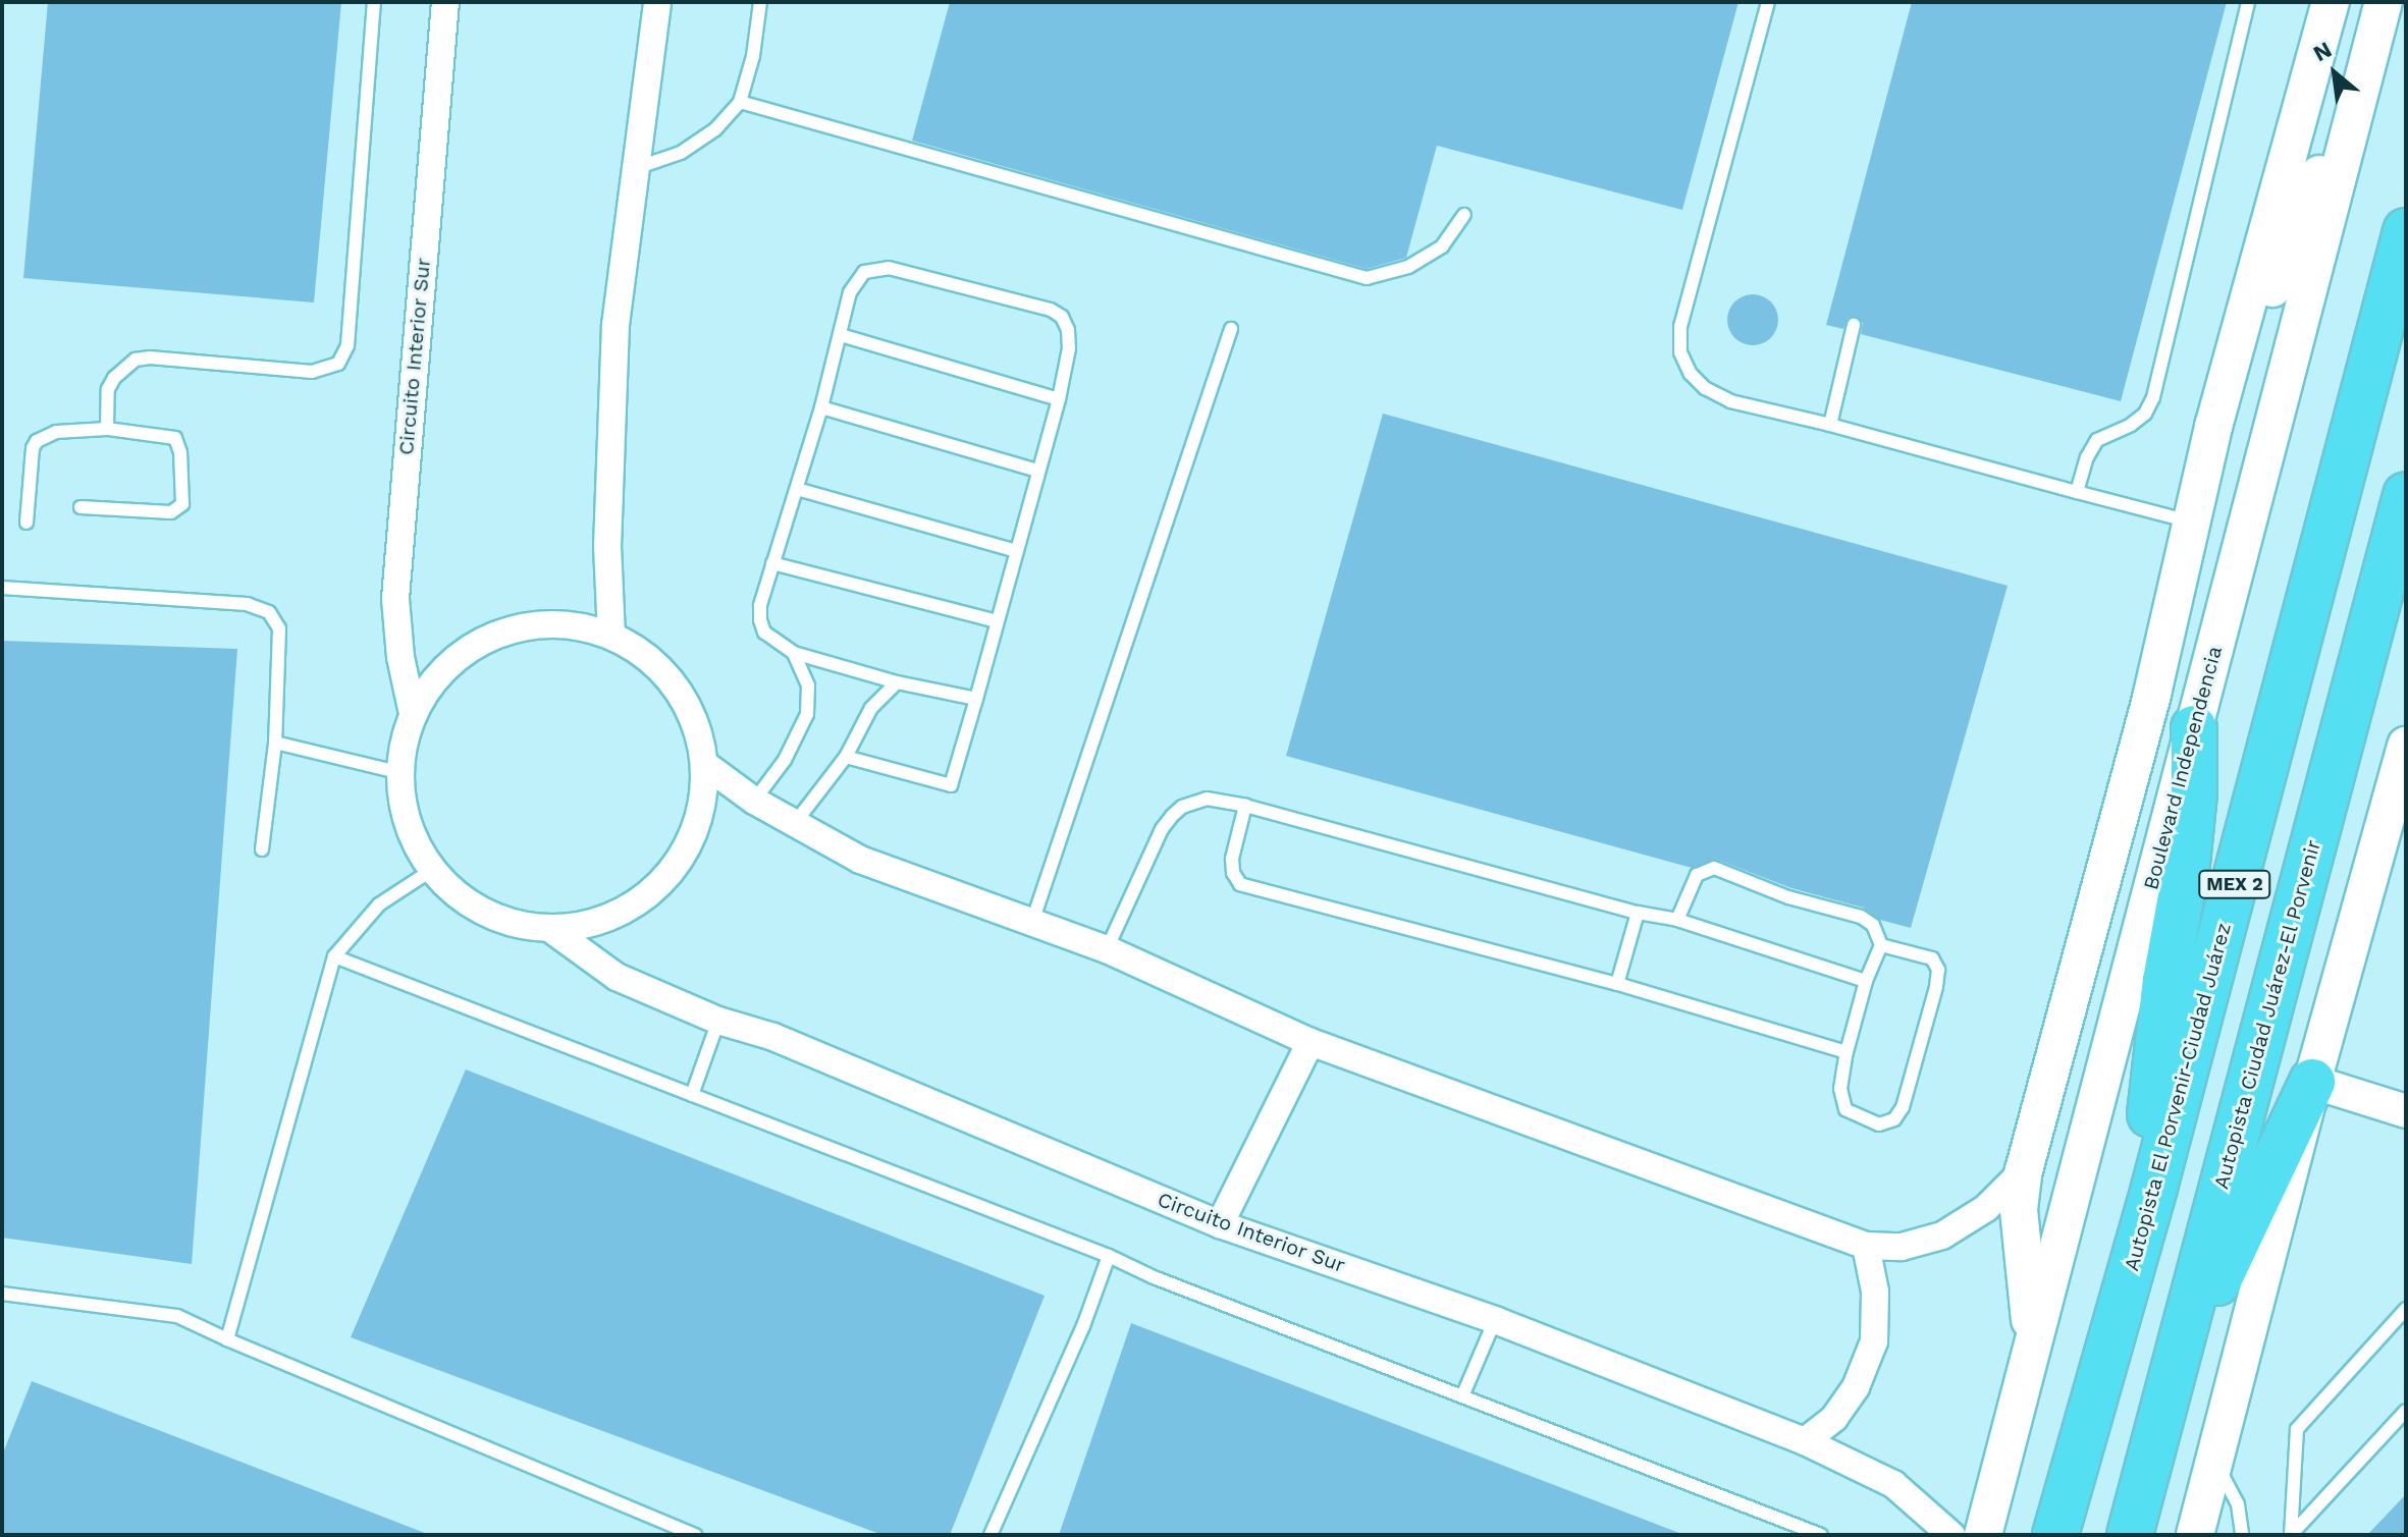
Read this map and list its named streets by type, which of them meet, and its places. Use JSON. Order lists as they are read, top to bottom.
{
  "streets": {
    "highway": ["MEX 2", "Autopista Ciudad Juárez-El Porvenir", "Autopista El Porvenir-Ciudad Juárez"],
    "main road": ["Boulevard Independencia"],
    "street": ["Circuito Interior Sur"]
  },
  "north": "top left"
}
